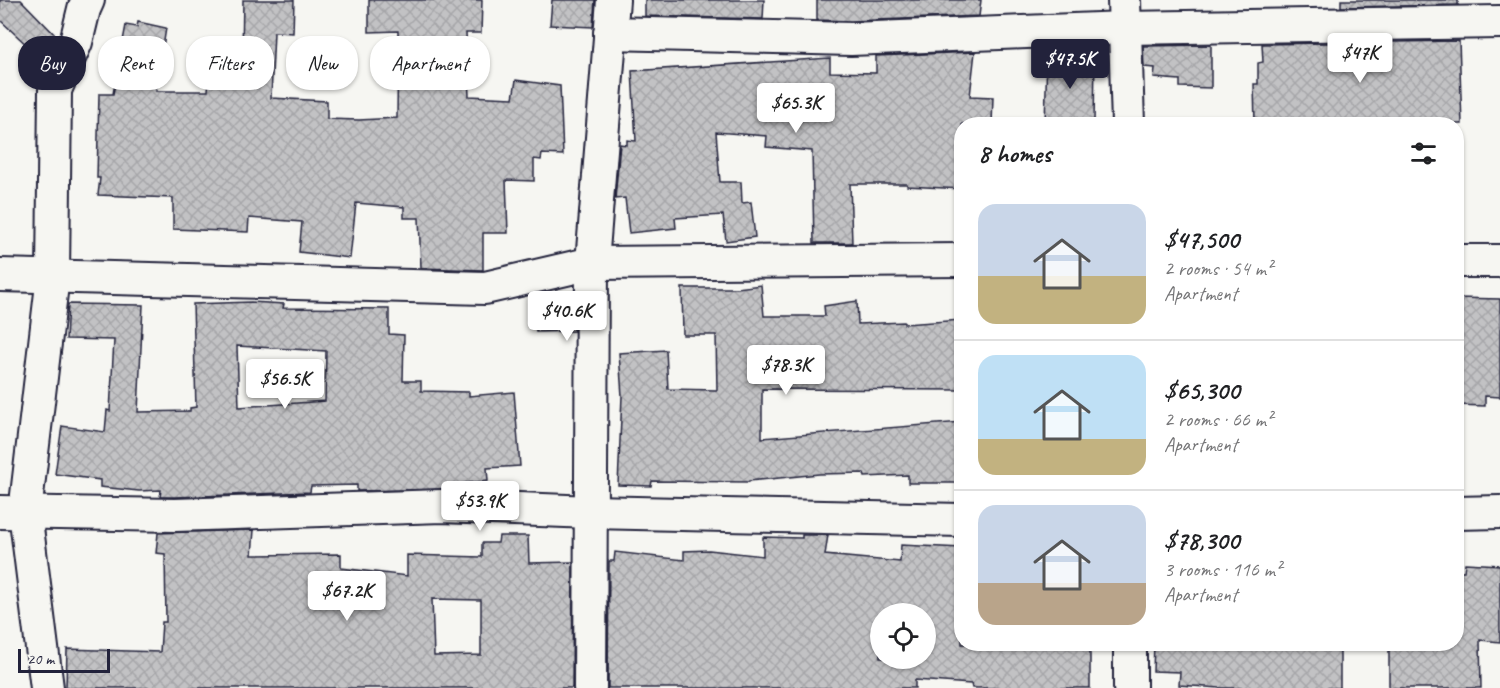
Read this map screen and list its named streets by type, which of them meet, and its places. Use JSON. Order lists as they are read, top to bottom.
{
  "scale_bar": "20 m",
  "page": {
    "price": [
      "$47K",
      "$47.5K",
      "$65.3K",
      "$40.6K",
      "$78.3K",
      "$56.5K",
      "$53.9K",
      "$67.2K"
    ],
    "chip": [
      "Buy",
      "Rent",
      "Filters",
      "New",
      "Apartment"
    ],
    "heading": "8 homes",
    "list": [
      {
        "name": "$47,500",
        "note": "2 rooms · 54 m² · Apartment"
      },
      {
        "name": "$65,300",
        "note": "2 rooms · 66 m² · Apartment"
      },
      {
        "name": "$78,300",
        "note": "3 rooms · 116 m² · Apartment"
      }
    ],
    "scale": "20 m"
  }
}
